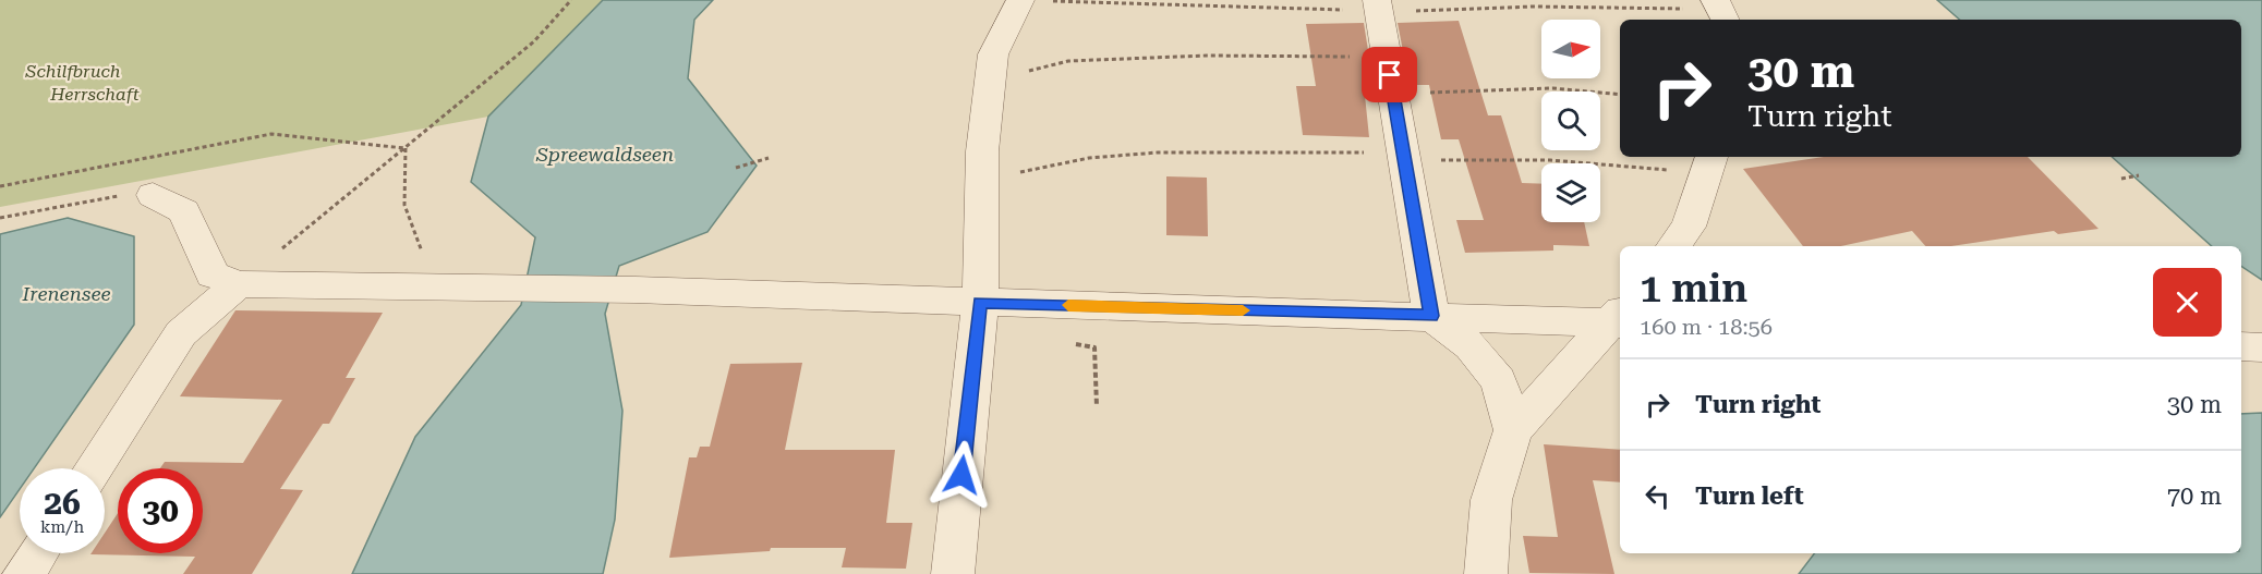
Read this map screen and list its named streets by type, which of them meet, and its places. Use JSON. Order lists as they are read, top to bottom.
{
  "water": ["Spreewaldseen", "Irenensee"],
  "parks": ["Schilfbruch", "Herrschaft"],
  "north": "right",
  "page": {
    "turn": ["30 m", "Turn right"],
    "heading": ["1 min", "160 m · 18:56"],
    "list": [
      {
        "name": "Turn right",
        "value": "30 m"
      },
      {
        "name": "Turn left",
        "value": "70 m"
      }
    ],
    "speed": "26 km/h",
    "limit": "30"
  }
}
